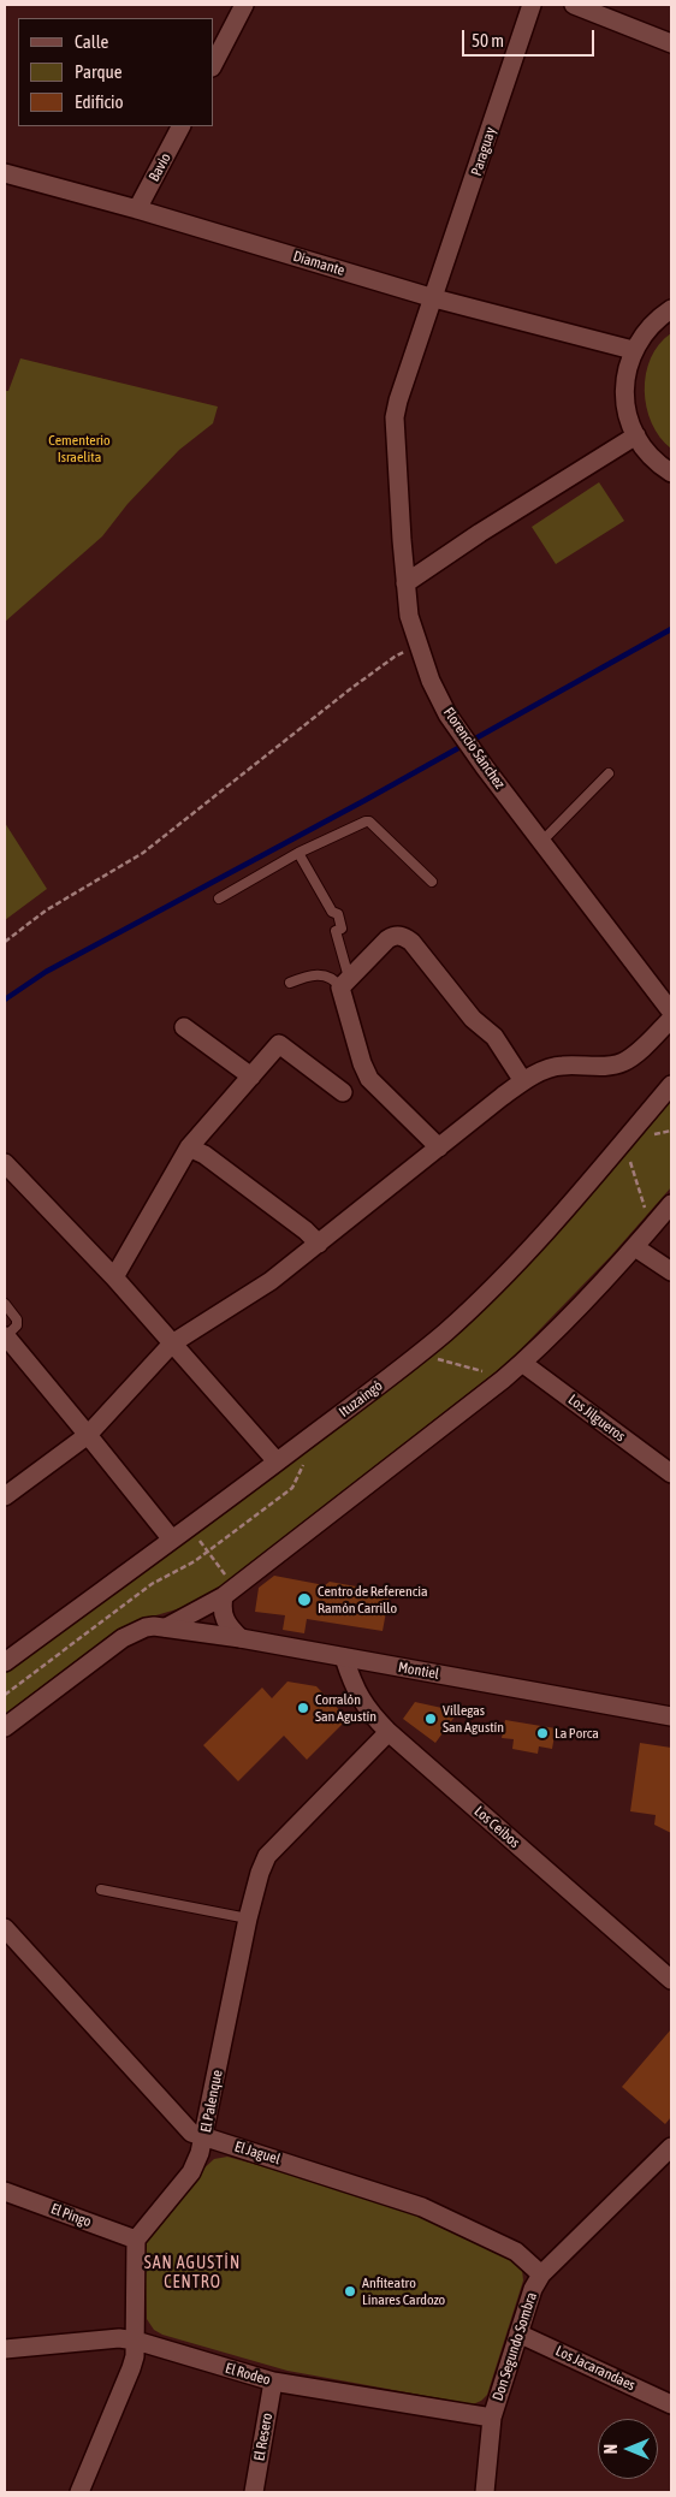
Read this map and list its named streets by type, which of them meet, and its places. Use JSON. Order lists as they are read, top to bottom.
{
  "streets": {
    "street": [
      "Paraguay",
      "Bavio",
      "Diamante",
      "Florencio Sánchez",
      "Ituzaingó",
      "Los Jilgueros",
      "Montiel",
      "Los Ceibos",
      "El Palenque",
      "El Jaguel",
      "El Pingo",
      "Don Segundo Sombra",
      "Los Jacarandaes",
      "El Rodeo",
      "El Resero"
    ]
  },
  "crossings": [
    ["Paraguay", "Diamante"],
    ["Paraguay", "Florencio Sánchez"],
    ["Bavio", "Diamante"],
    ["Diamante", "Florencio Sánchez"],
    ["Montiel", "Los Ceibos"],
    ["Los Ceibos", "El Palenque"],
    ["El Palenque", "El Jaguel"],
    ["El Palenque", "El Pingo"],
    ["El Jaguel", "Don Segundo Sombra"],
    ["Don Segundo Sombra", "Los Jacarandaes"],
    ["Don Segundo Sombra", "El Rodeo"],
    ["El Rodeo", "El Resero"]
  ],
  "districts": ["SAN AGUSTÍN CENTRO"],
  "parks": ["Cementerio Israelita"],
  "places": [
    "Centro de Referencia Ramón Carrillo",
    "Corralón San Agustín",
    "Villegas San Agustín",
    "La Porca",
    "Anfiteatro Linares Cardozo"
  ],
  "legend": ["Calle", "Parque", "Edificio"],
  "scale_bar": "50 m",
  "north": "left"
}
